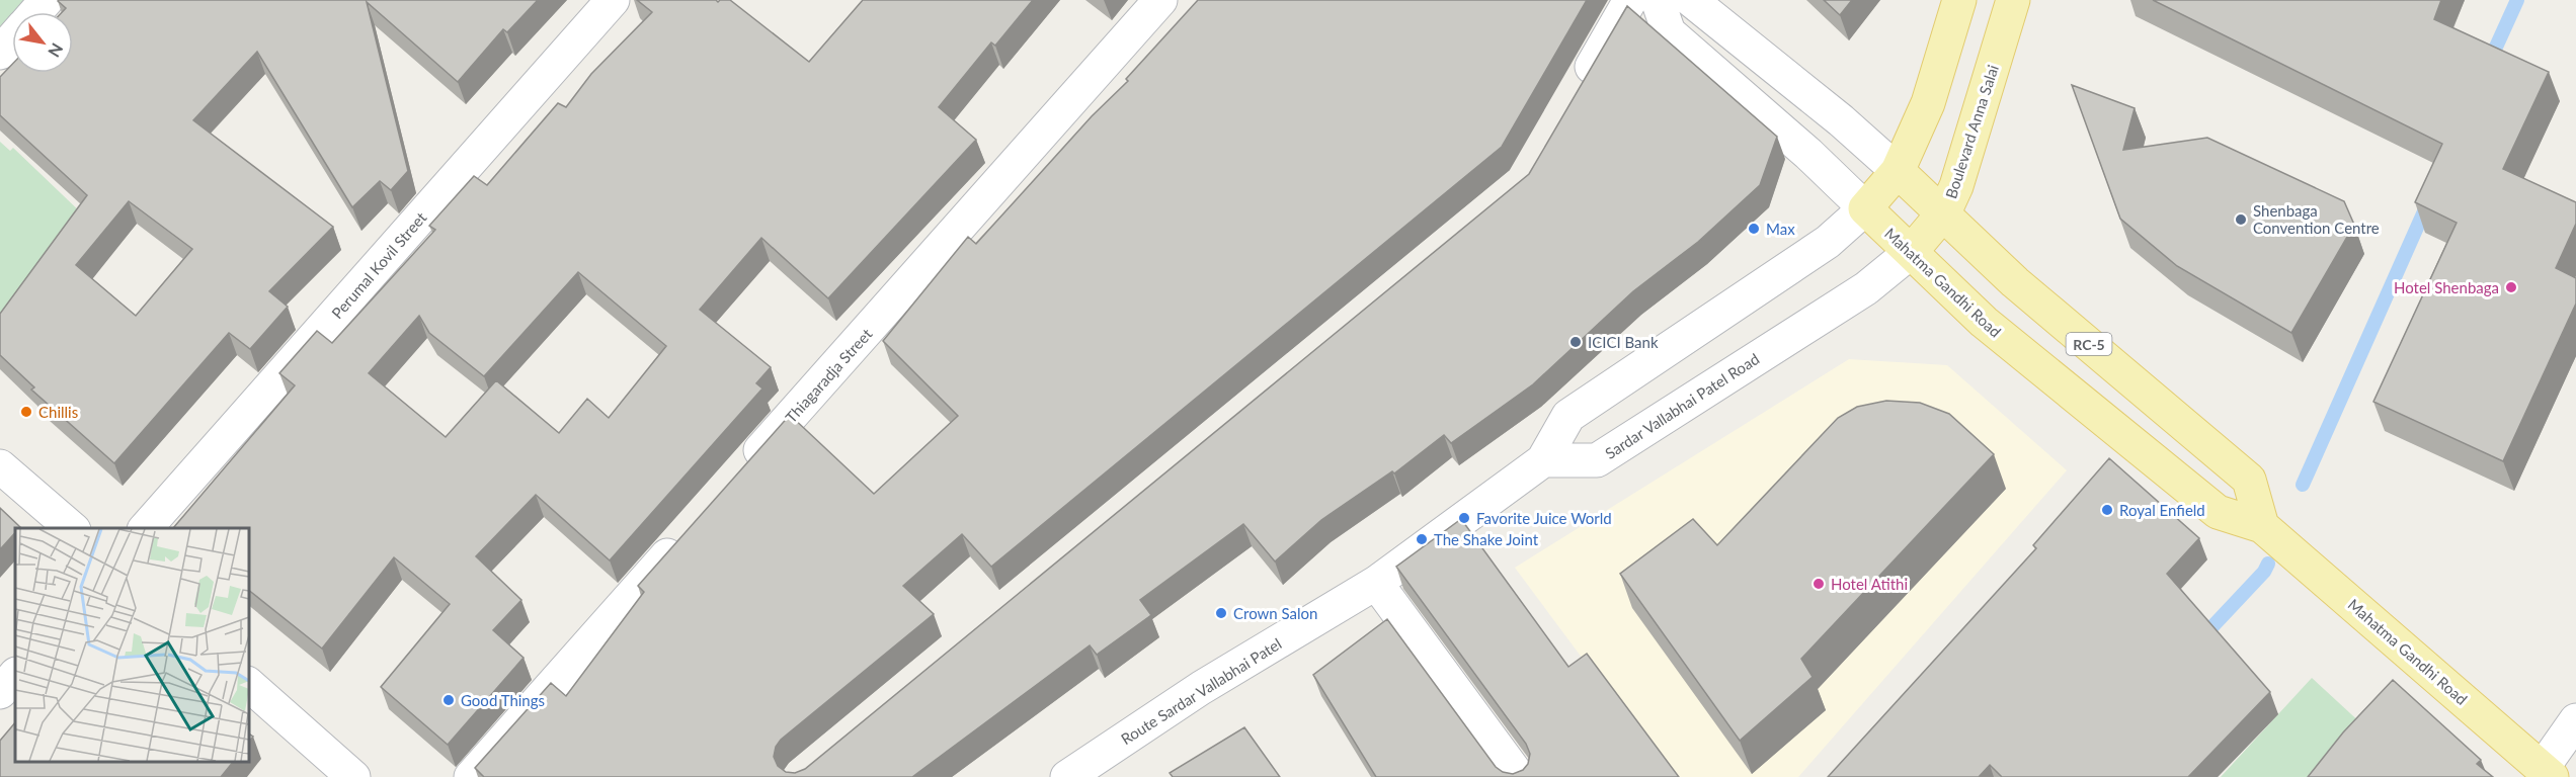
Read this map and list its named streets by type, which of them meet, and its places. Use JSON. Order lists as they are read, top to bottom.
{
  "streets": {
    "main road": ["Boulevard Anna Salai", "Mahatma Gandhi Road", "RC-5"],
    "street": [
      "Perumal Kovil Street",
      "Thiagaradja Street",
      "Sardar Vallabhai Patel Road",
      "Route Sardar Vallabhai Patel"
    ]
  },
  "crossings": [
    ["Boulevard Anna Salai", "Mahatma Gandhi Road"],
    ["Boulevard Anna Salai", "RC-5"],
    ["Boulevard Anna Salai", "Sardar Vallabhai Patel Road"],
    ["Mahatma Gandhi Road", "RC-5"],
    ["Mahatma Gandhi Road", "Sardar Vallabhai Patel Road"],
    ["Sardar Vallabhai Patel Road", "Route Sardar Vallabhai Patel"]
  ],
  "places": [
    "Shenbaga Convention Centre",
    "Max",
    "Hotel Shenbaga",
    "ICICI Bank",
    "Chillis",
    "Royal Enfield",
    "Favorite Juice World",
    "The Shake Joint",
    "Hotel Atithi",
    "Crown Salon",
    "Good Things"
  ],
  "north": "bottom right"
}
